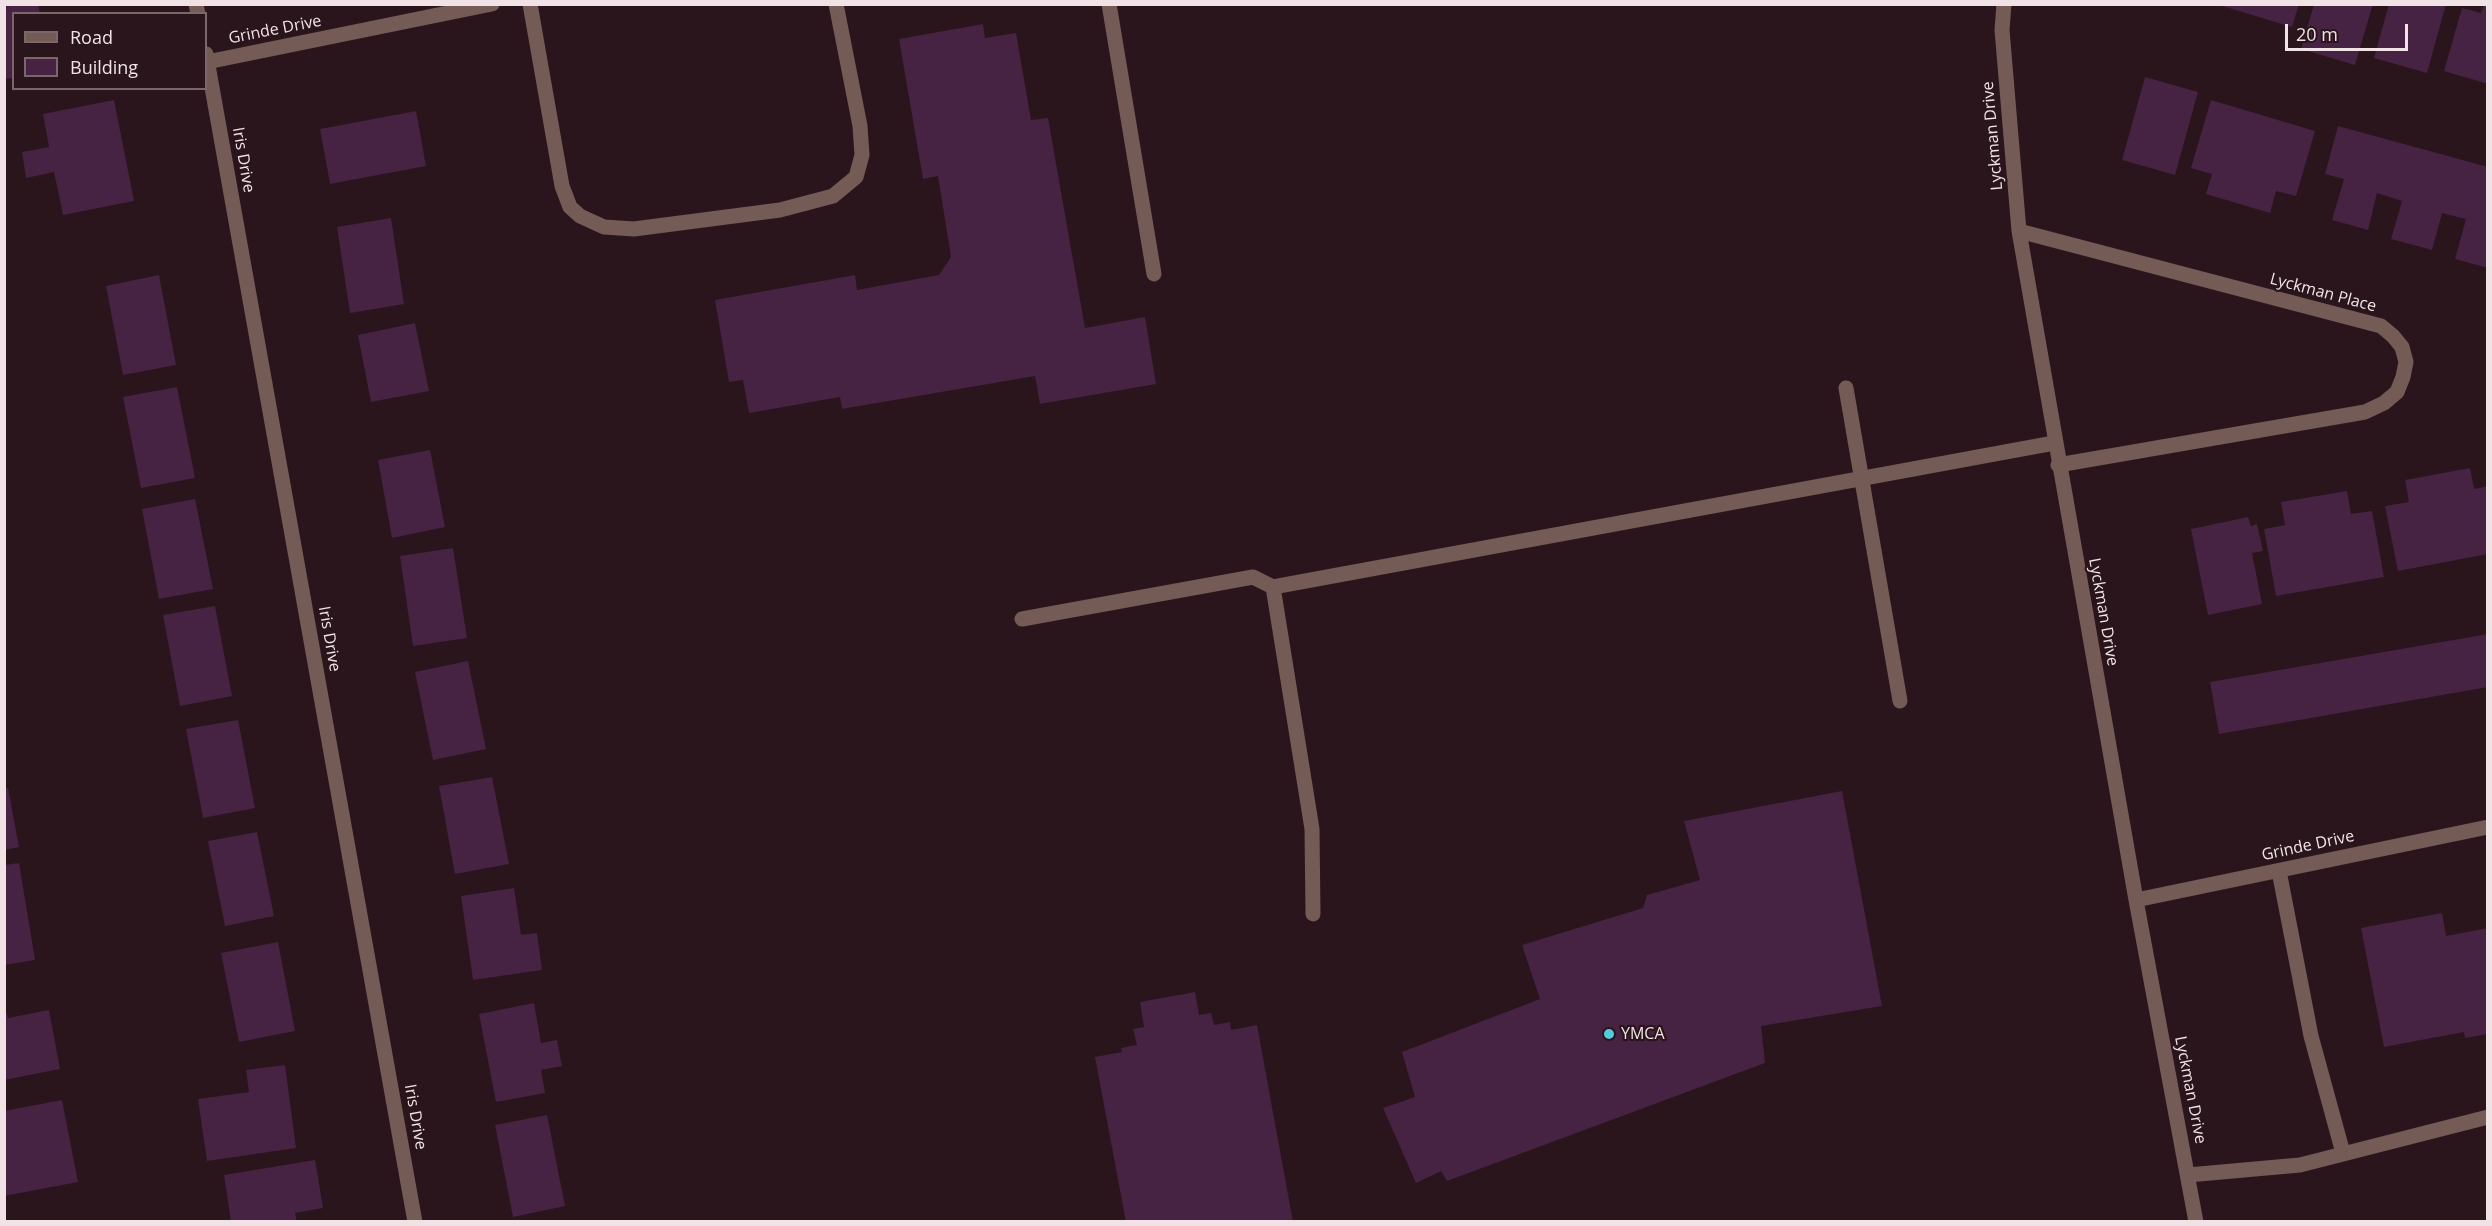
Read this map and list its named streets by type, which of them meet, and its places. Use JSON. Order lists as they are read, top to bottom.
{
  "streets": {
    "street": [
      "Grinde Drive",
      "Lyckman Drive",
      "Iris Drive",
      "Lyckman Place"
    ]
  },
  "crossings": [
    ["Grinde Drive", "Lyckman Drive"],
    ["Lyckman Drive", "Lyckman Place"]
  ],
  "places": ["YMCA"],
  "legend": ["Road", "Building"],
  "scale_bar": "20 m"
}
